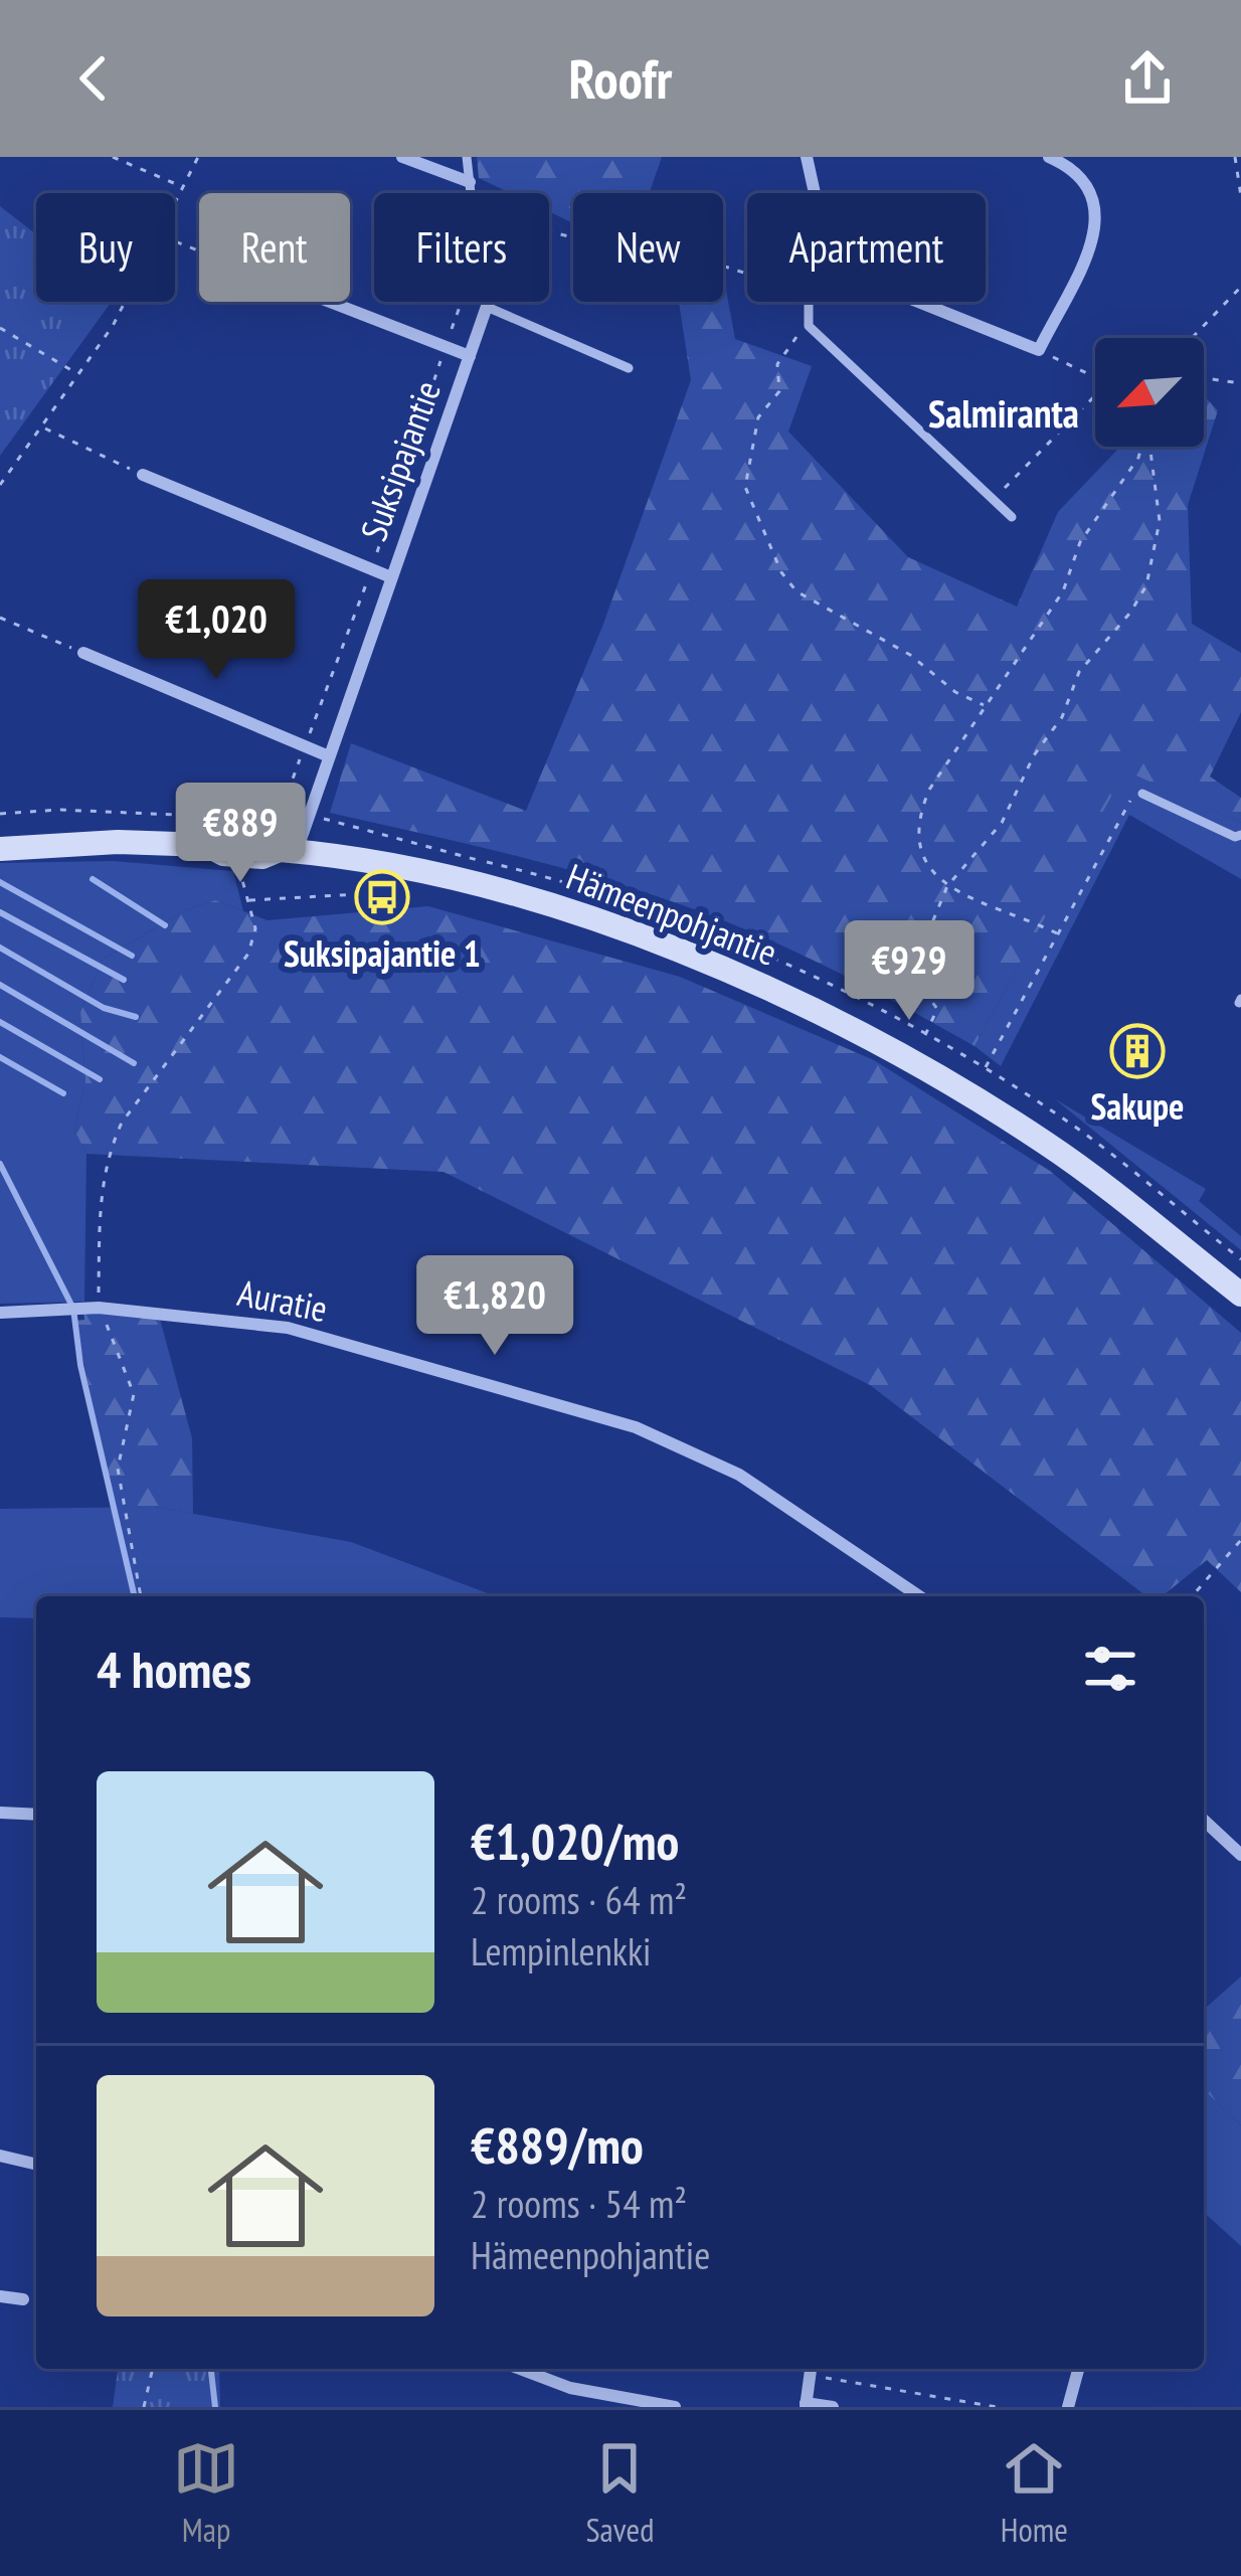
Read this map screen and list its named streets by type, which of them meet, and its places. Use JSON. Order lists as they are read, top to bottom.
{
  "streets": {
    "main road": ["Hämeenpohjantie"],
    "street": ["Suksipajantie", "Auratie"]
  },
  "crossings": [
    ["Suksipajantie", "Hämeenpohjantie"]
  ],
  "districts": ["Salmiranta"],
  "places": {
    "bus stop": ["Suksipajantie 1"],
    "building": ["Sakupe"]
  },
  "north": "bottom left",
  "page": {
    "header": "Roofr",
    "chip": [
      "Buy",
      "Rent",
      "Filters",
      "New",
      "Apartment"
    ],
    "price": [
      "€1,020",
      "€889",
      "€929",
      "€1,820"
    ],
    "heading": "4 homes",
    "list": [
      {
        "name": "€1,020/mo",
        "note": "2 rooms · 64 m² · Lempinlenkki"
      },
      {
        "name": "€889/mo",
        "note": "2 rooms · 54 m² · Hämeenpohjantie"
      }
    ],
    "tabs": ["Map", "Saved", "Home"]
  }
}
